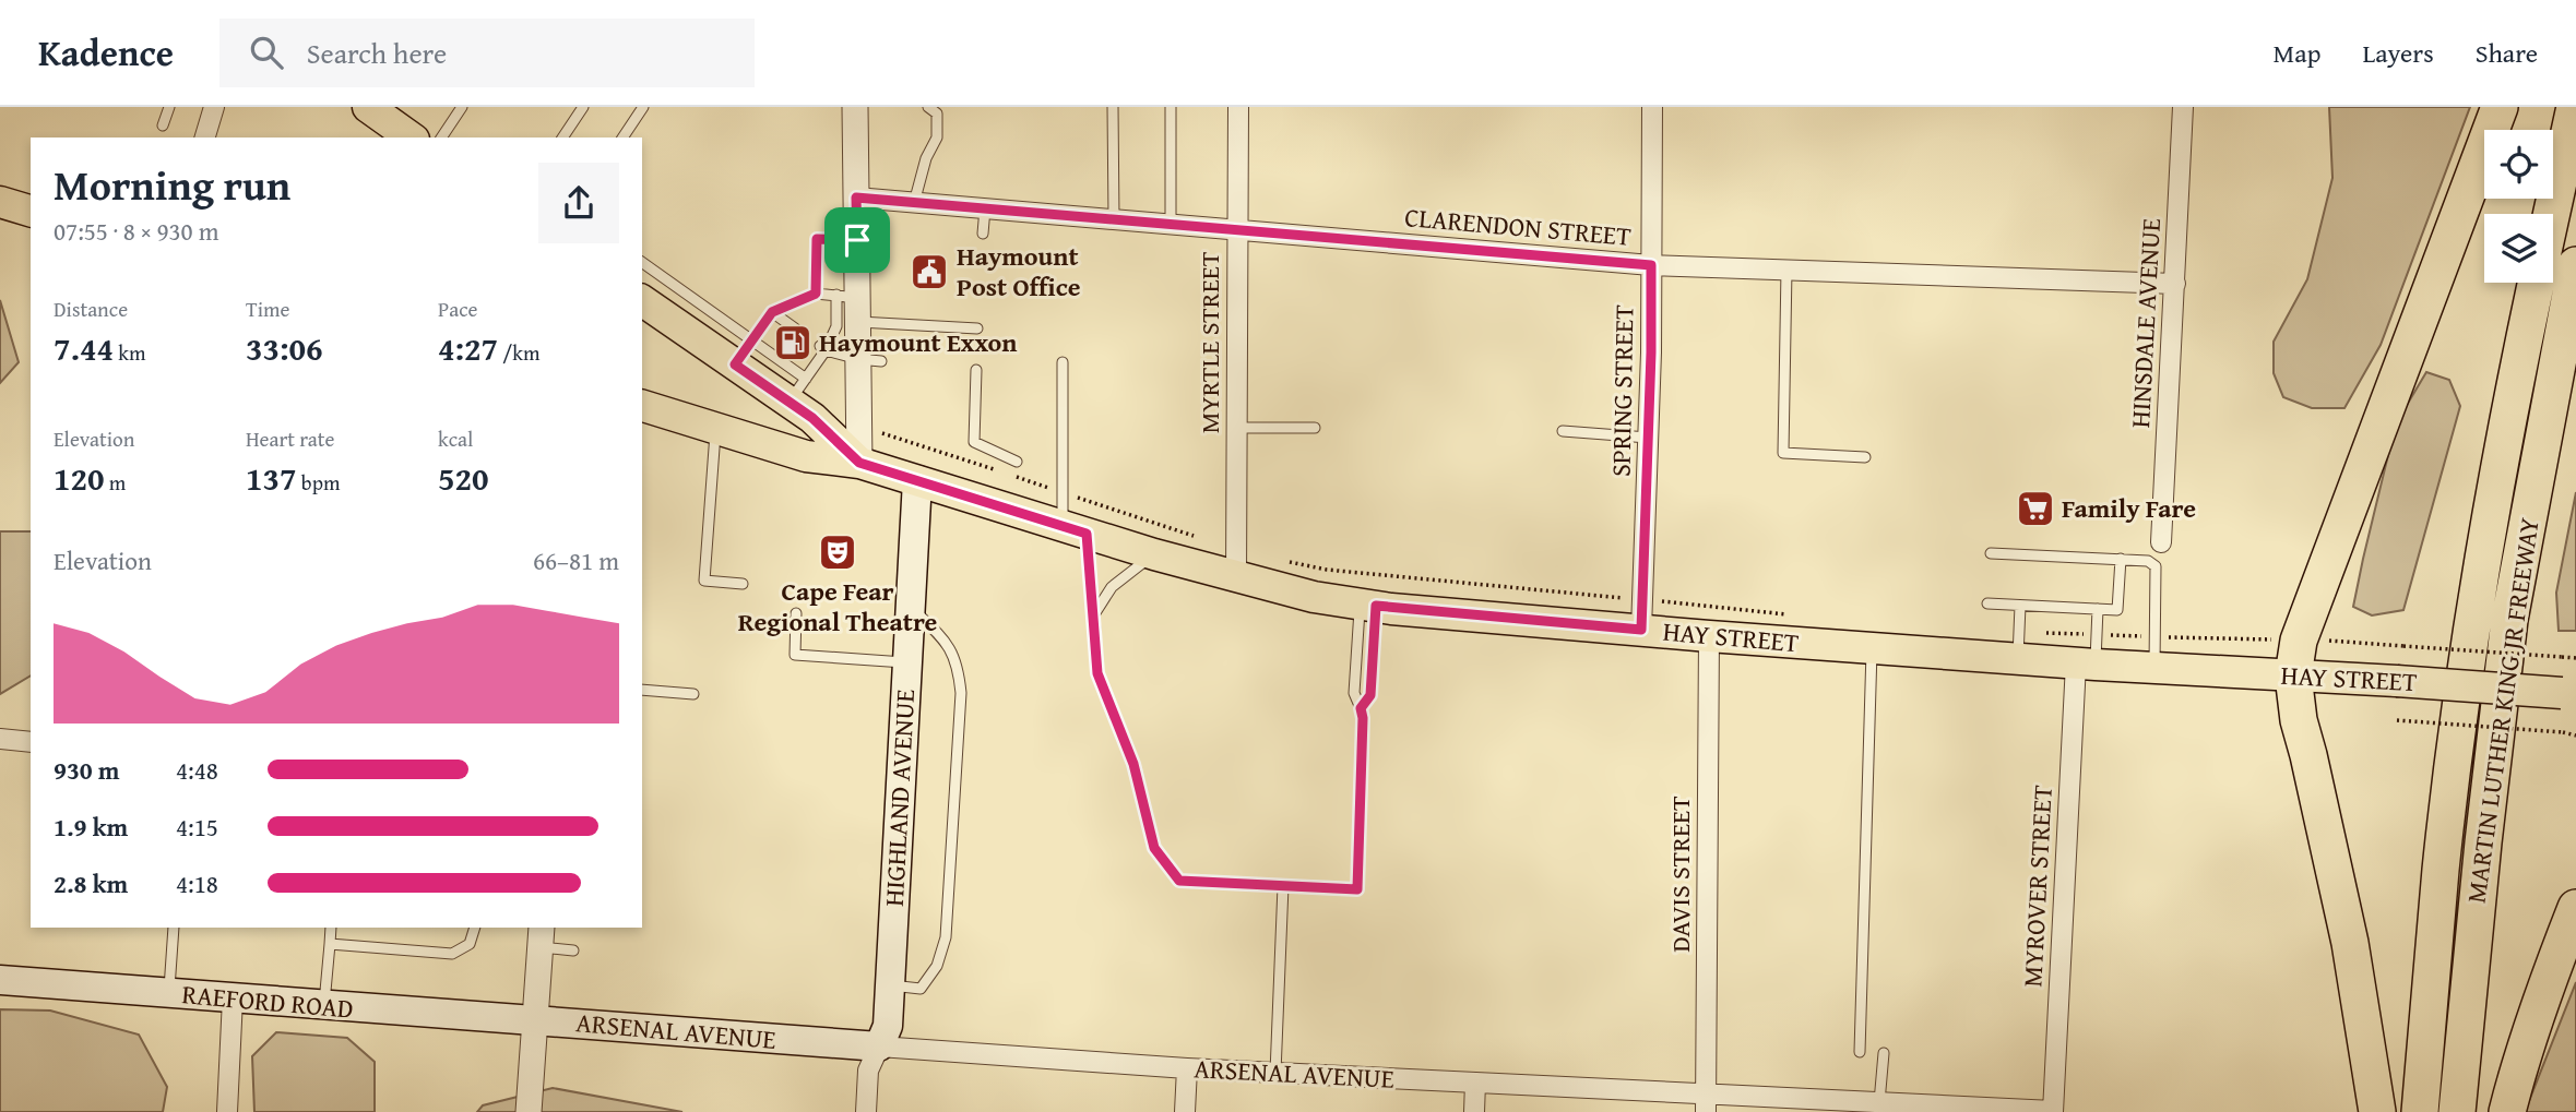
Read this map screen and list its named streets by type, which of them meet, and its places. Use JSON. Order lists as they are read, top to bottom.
{
  "streets": {
    "highway": ["MARTIN LUTHER KING JR FREEWAY"],
    "main road": [
      "HAY STREET",
      "HIGHLAND AVENUE",
      "RAEFORD ROAD",
      "ARSENAL AVENUE"
    ],
    "street": [
      "CLARENDON STREET",
      "HINSDALE AVENUE",
      "MYRTLE STREET",
      "SPRING STREET",
      "DAVIS STREET",
      "MYROVER STREET"
    ]
  },
  "crossings": [
    ["CLARENDON STREET", "HINSDALE AVENUE"],
    ["CLARENDON STREET", "MYRTLE STREET"],
    ["CLARENDON STREET", "SPRING STREET"],
    ["MYRTLE STREET", "HAY STREET"],
    ["SPRING STREET", "HAY STREET"],
    ["HAY STREET", "HIGHLAND AVENUE"],
    ["HAY STREET", "DAVIS STREET"],
    ["HAY STREET", "MYROVER STREET"],
    ["HIGHLAND AVENUE", "ARSENAL AVENUE"],
    ["DAVIS STREET", "ARSENAL AVENUE"],
    ["MYROVER STREET", "ARSENAL AVENUE"],
    ["RAEFORD ROAD", "ARSENAL AVENUE"]
  ],
  "places": {
    "public building": ["Haymount Post Office"],
    "fuel station": ["Haymount Exxon"],
    "supermarket": ["Family Fare"],
    "theatre": ["Cape Fear Regional Theatre"]
  },
  "page": {
    "header": "Kadence",
    "search": "Search here",
    "nav": ["Map", "Layers", "Share"],
    "heading": ["Morning run", "07:55 · 8 × 930 m"],
    "stats": [
      ["Distance", "7.44 km"],
      ["Time", "33:06"],
      ["Pace", "4:27 /km"],
      ["Elevation", "120 m"],
      ["Heart rate", "137 bpm"],
      ["kcal", "520"]
    ],
    "chart": ["Elevation", "66–81 m"],
    "list": [
      {
        "name": "930 m",
        "note": "4:48"
      },
      {
        "name": "1.9 km",
        "note": "4:15"
      },
      {
        "name": "2.8 km",
        "note": "4:18"
      }
    ]
  }
}
